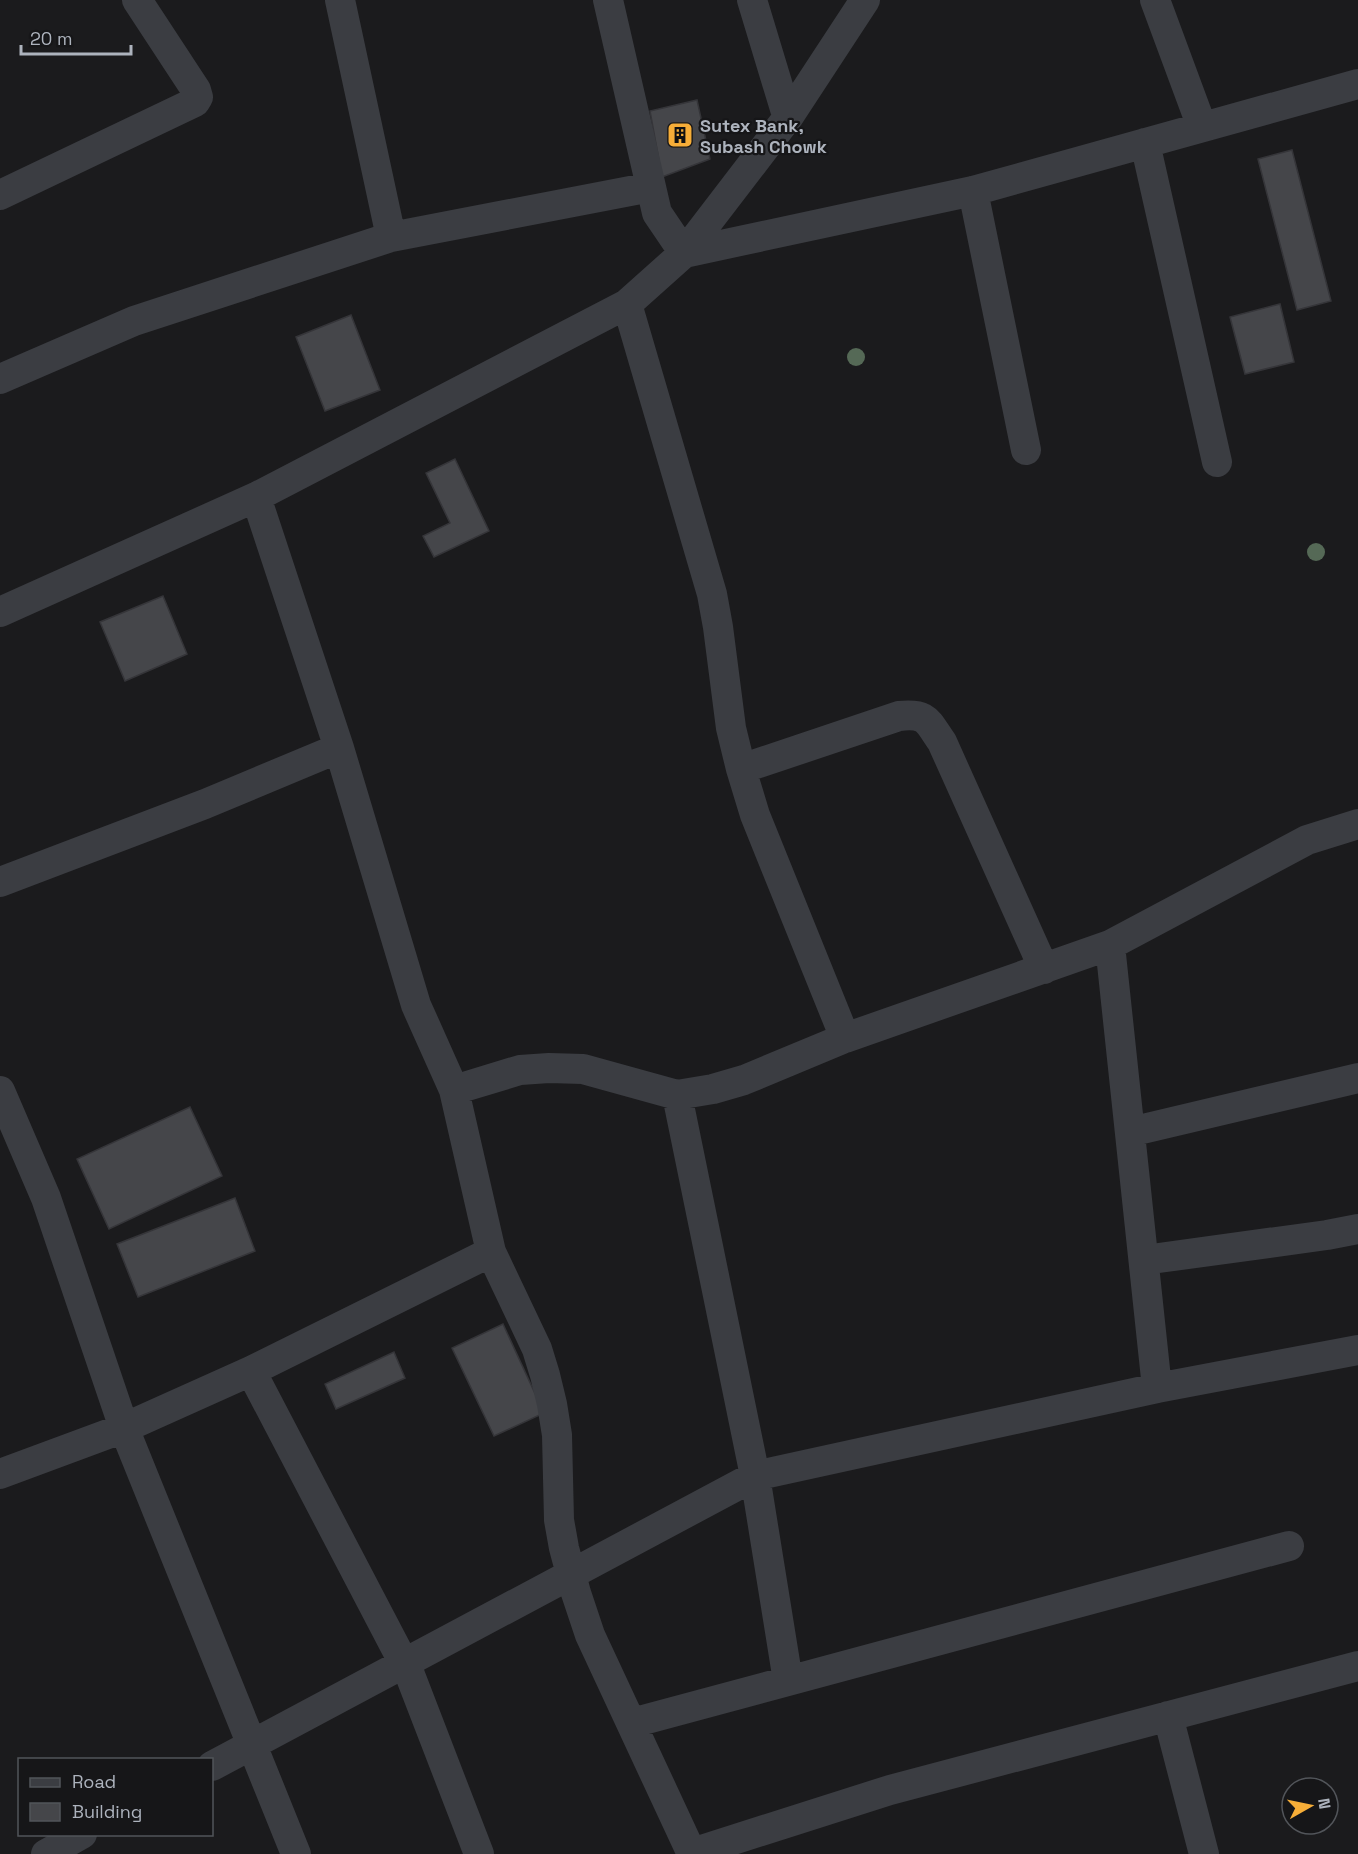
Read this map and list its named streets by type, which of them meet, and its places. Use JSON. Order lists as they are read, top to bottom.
{
  "places": {
    "building": ["Sutex Bank, Subash Chowk"]
  },
  "legend": ["Road", "Building"],
  "scale_bar": "20 m",
  "north": "right"
}
